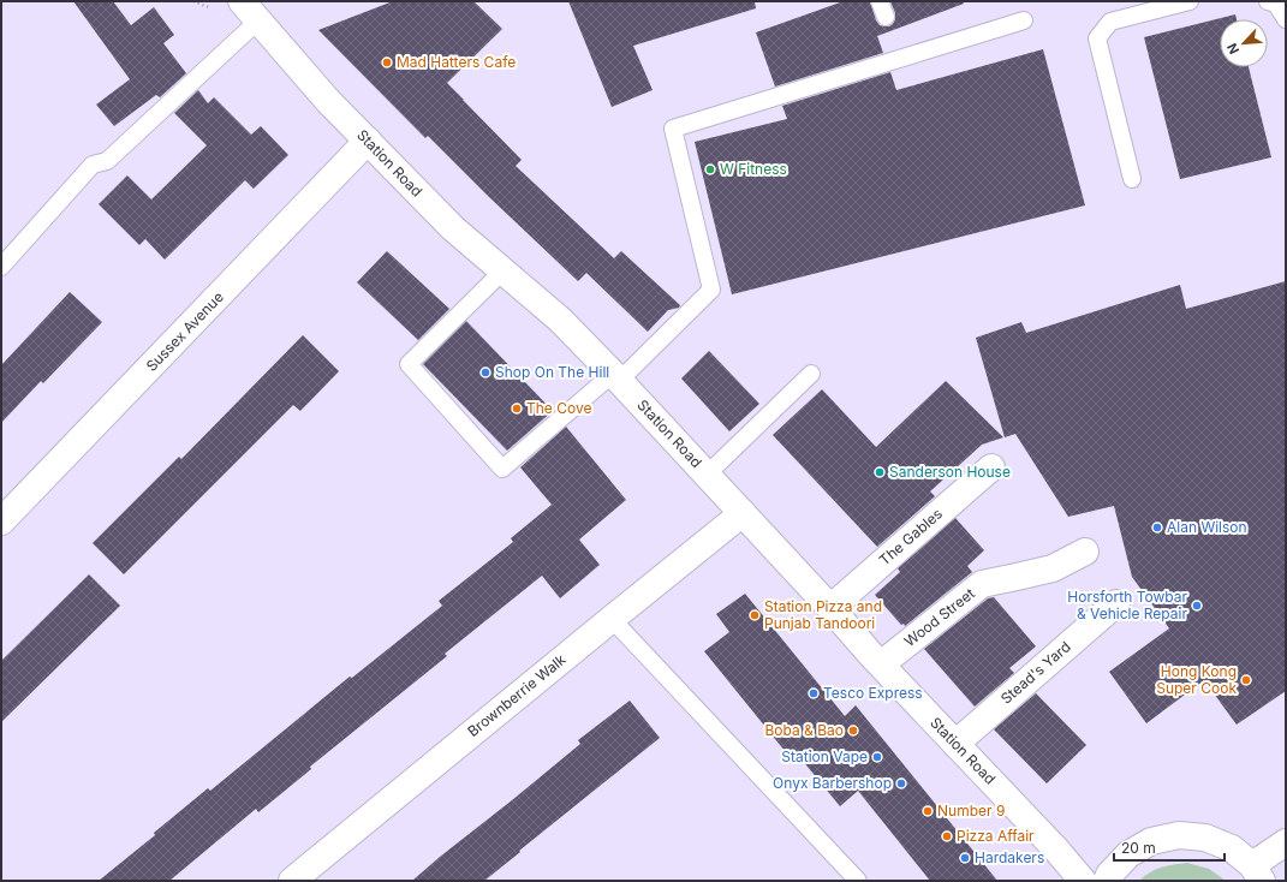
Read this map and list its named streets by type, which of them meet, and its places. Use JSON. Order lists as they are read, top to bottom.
{
  "streets": {
    "street": [
      "Station Road",
      "Sussex Avenue",
      "The Gables",
      "Wood Street",
      "Stead's Yard",
      "Brownberrie Walk"
    ]
  },
  "crossings": [
    ["Station Road", "Sussex Avenue"],
    ["Station Road", "The Gables"],
    ["Station Road", "Wood Street"],
    ["Station Road", "Stead's Yard"],
    ["Station Road", "Brownberrie Walk"]
  ],
  "places": [
    "Mad Hatters Cafe",
    "W Fitness",
    "Shop On The Hill",
    "The Cove",
    "Sanderson House",
    "Alan Wilson",
    "Horsforth Towbar & Vehicle Repair",
    "Station Pizza and Punjab Tandoori",
    "Hong Kong Super Cook",
    "Tesco Express",
    "Boba & Bao",
    "Station Vape",
    "Onyx Barbershop",
    "Number 9",
    "Pizza Affair",
    "Hardakers"
  ],
  "scale_bar": "20 m",
  "north": "bottom left"
}
